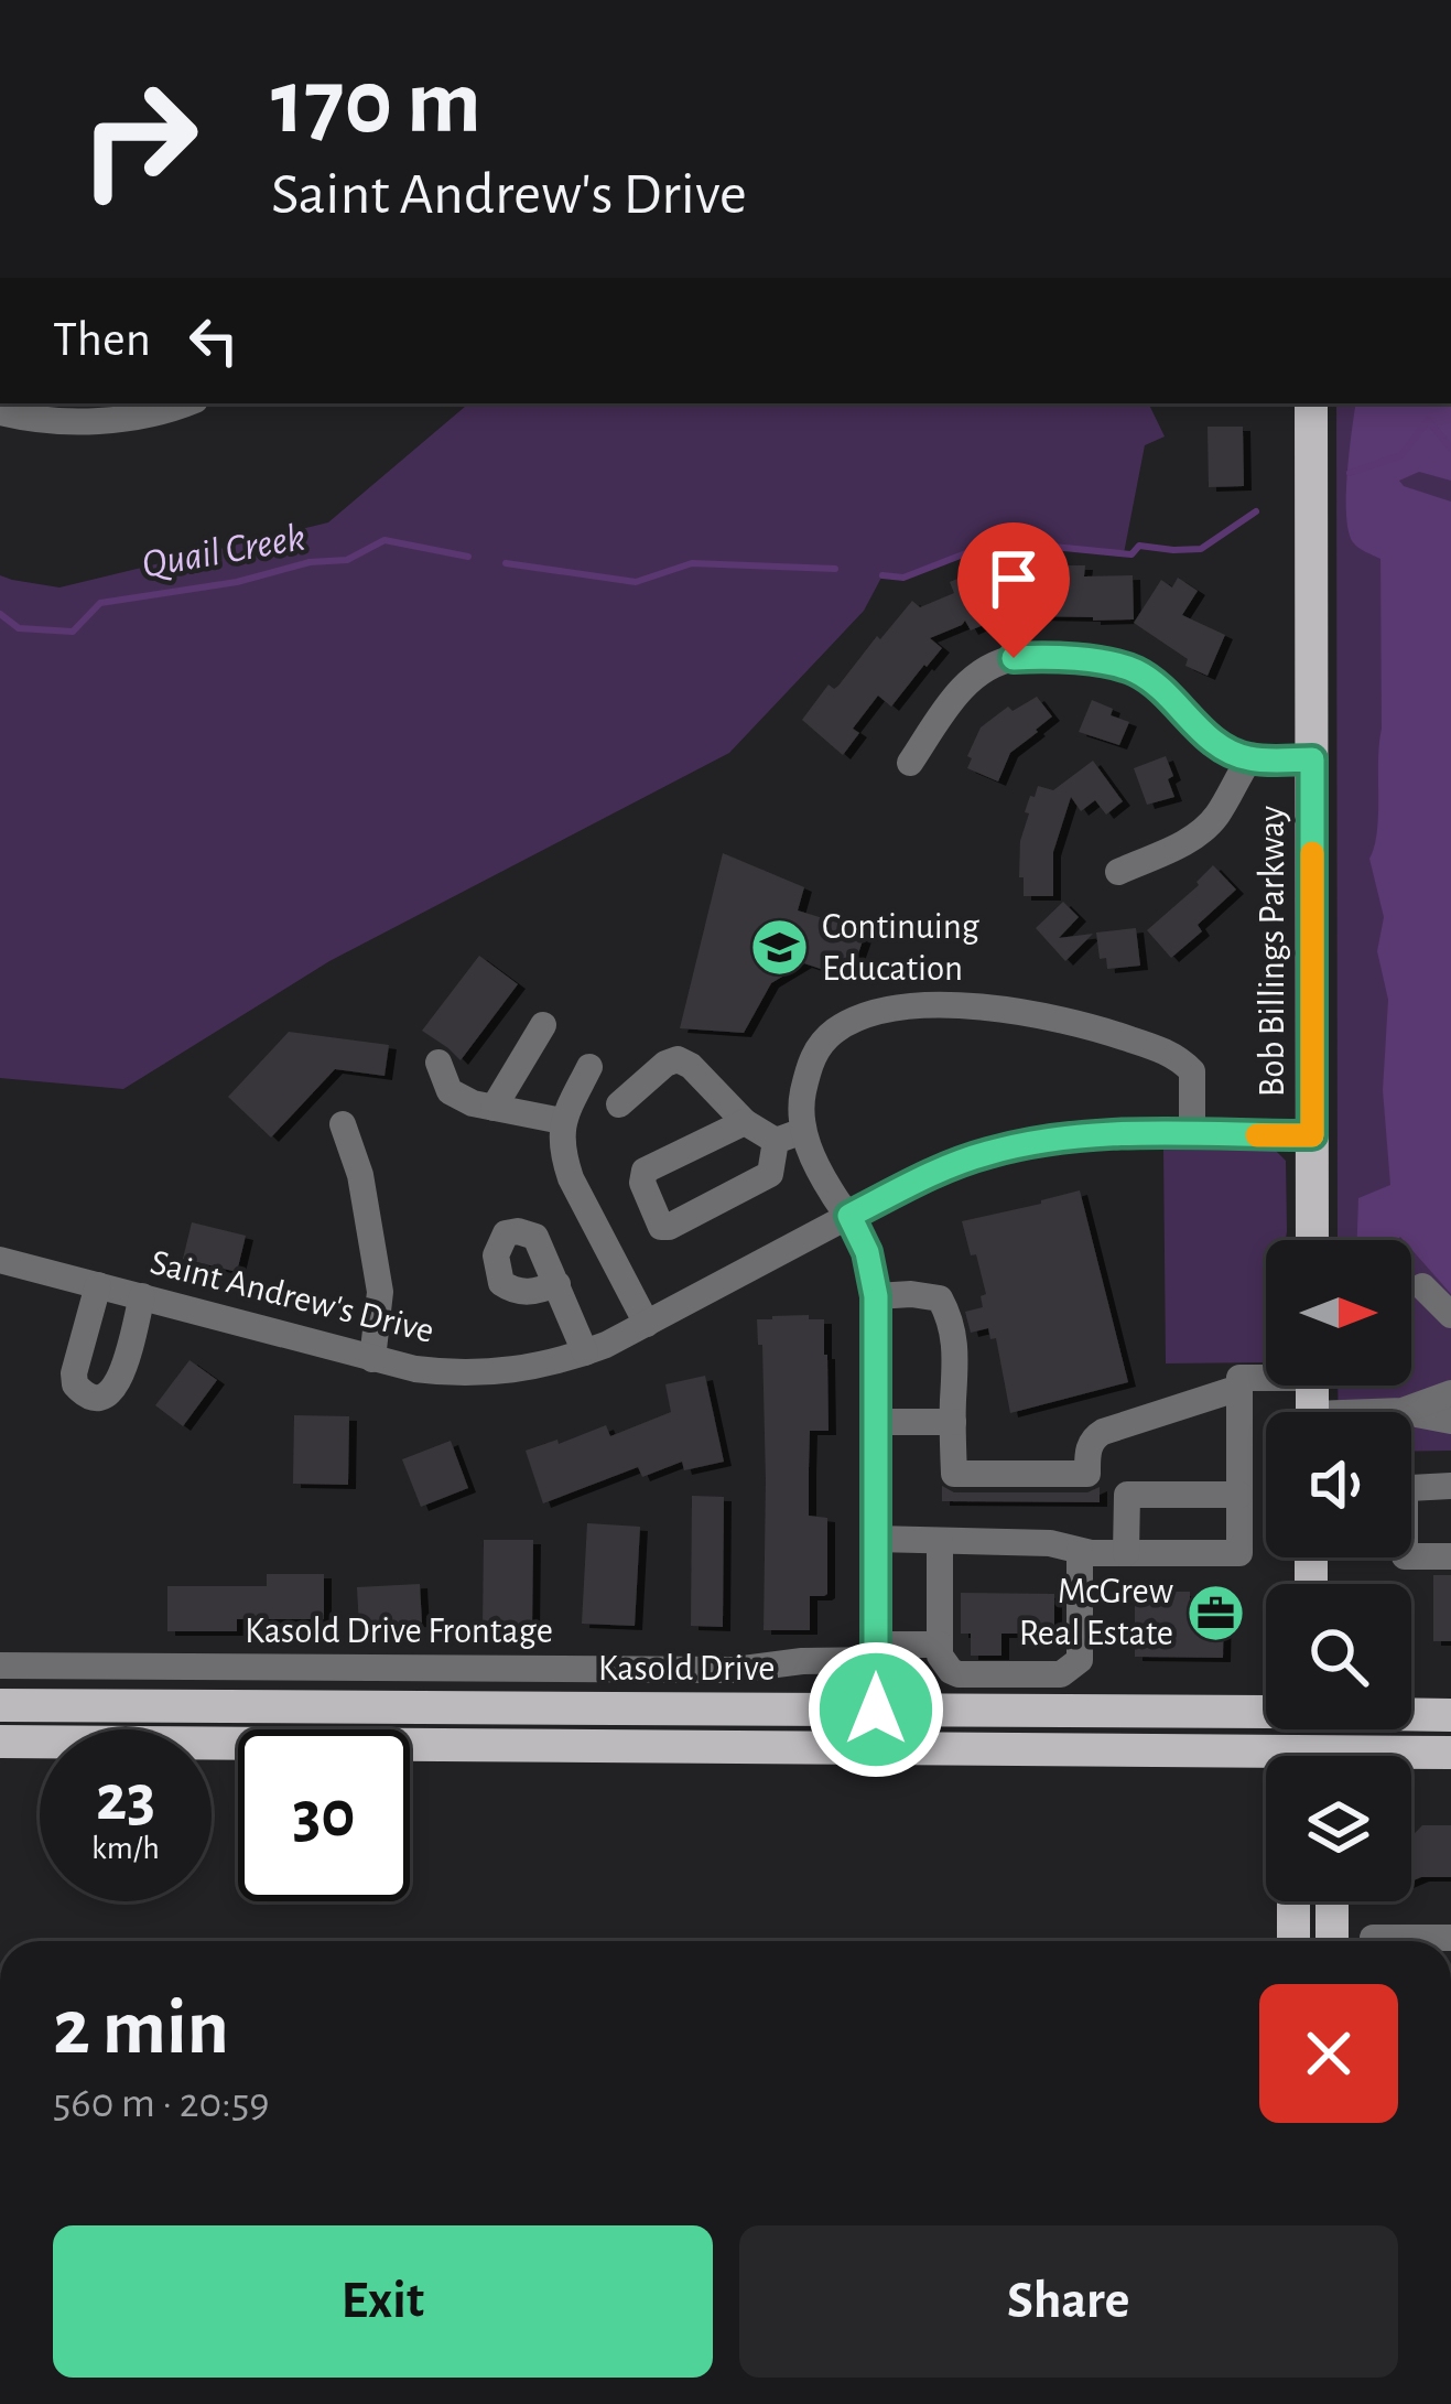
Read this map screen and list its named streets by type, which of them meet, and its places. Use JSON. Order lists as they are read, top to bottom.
{
  "streets": {
    "main road": ["Bob Billings Parkway", "Kasold Drive"],
    "street": ["Saint Andrew's Drive", "Kasold Drive Frontage"]
  },
  "crossings": [
    ["Bob Billings Parkway", "Saint Andrew's Drive"]
  ],
  "water": ["Quail Creek"],
  "places": {
    "school or university": ["Continuing Education"],
    "office": ["McGrew Real Estate"]
  },
  "north": "right",
  "page": {
    "turn": ["170 m", "Saint Andrew's Drive"],
    "then": "Then",
    "speed": "23 km/h",
    "limit": "30",
    "heading": ["2 min", "560 m · 20:59"],
    "buttons": ["Exit", "Share"]
  }
}
